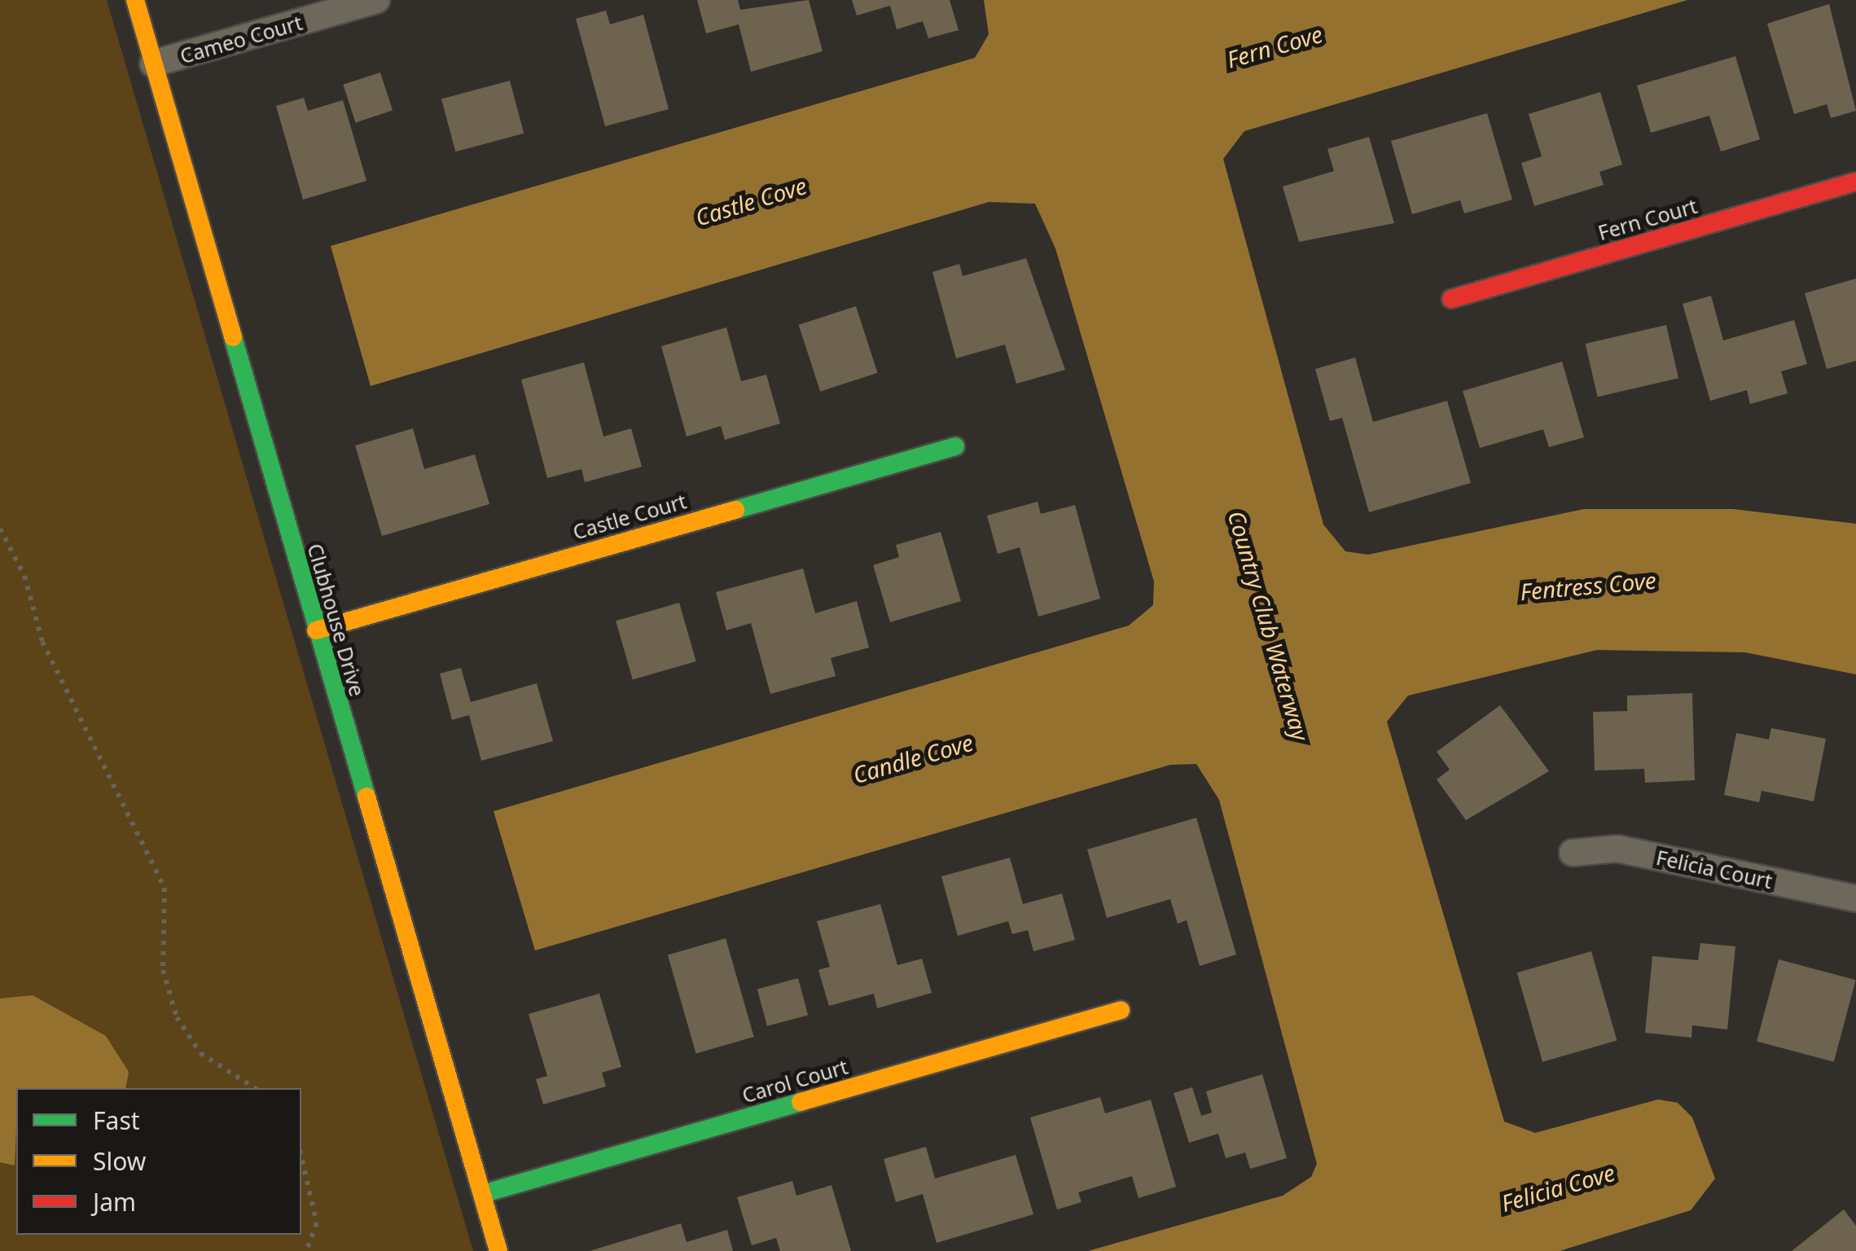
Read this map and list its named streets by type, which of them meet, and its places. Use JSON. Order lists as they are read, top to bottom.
{
  "streets": {
    "street": [
      "Cameo Court",
      "Fern Court",
      "Castle Court",
      "Clubhouse Drive",
      "Felicia Court",
      "Carol Court"
    ]
  },
  "crossings": [
    ["Cameo Court", "Clubhouse Drive"],
    ["Castle Court", "Clubhouse Drive"],
    ["Clubhouse Drive", "Carol Court"]
  ],
  "water": [
    "Fern Cove",
    "Castle Cove",
    "Fentress Cove",
    "Country Club Waterway",
    "Candle Cove",
    "Felicia Cove"
  ],
  "legend": ["Fast", "Slow", "Jam"]
}
